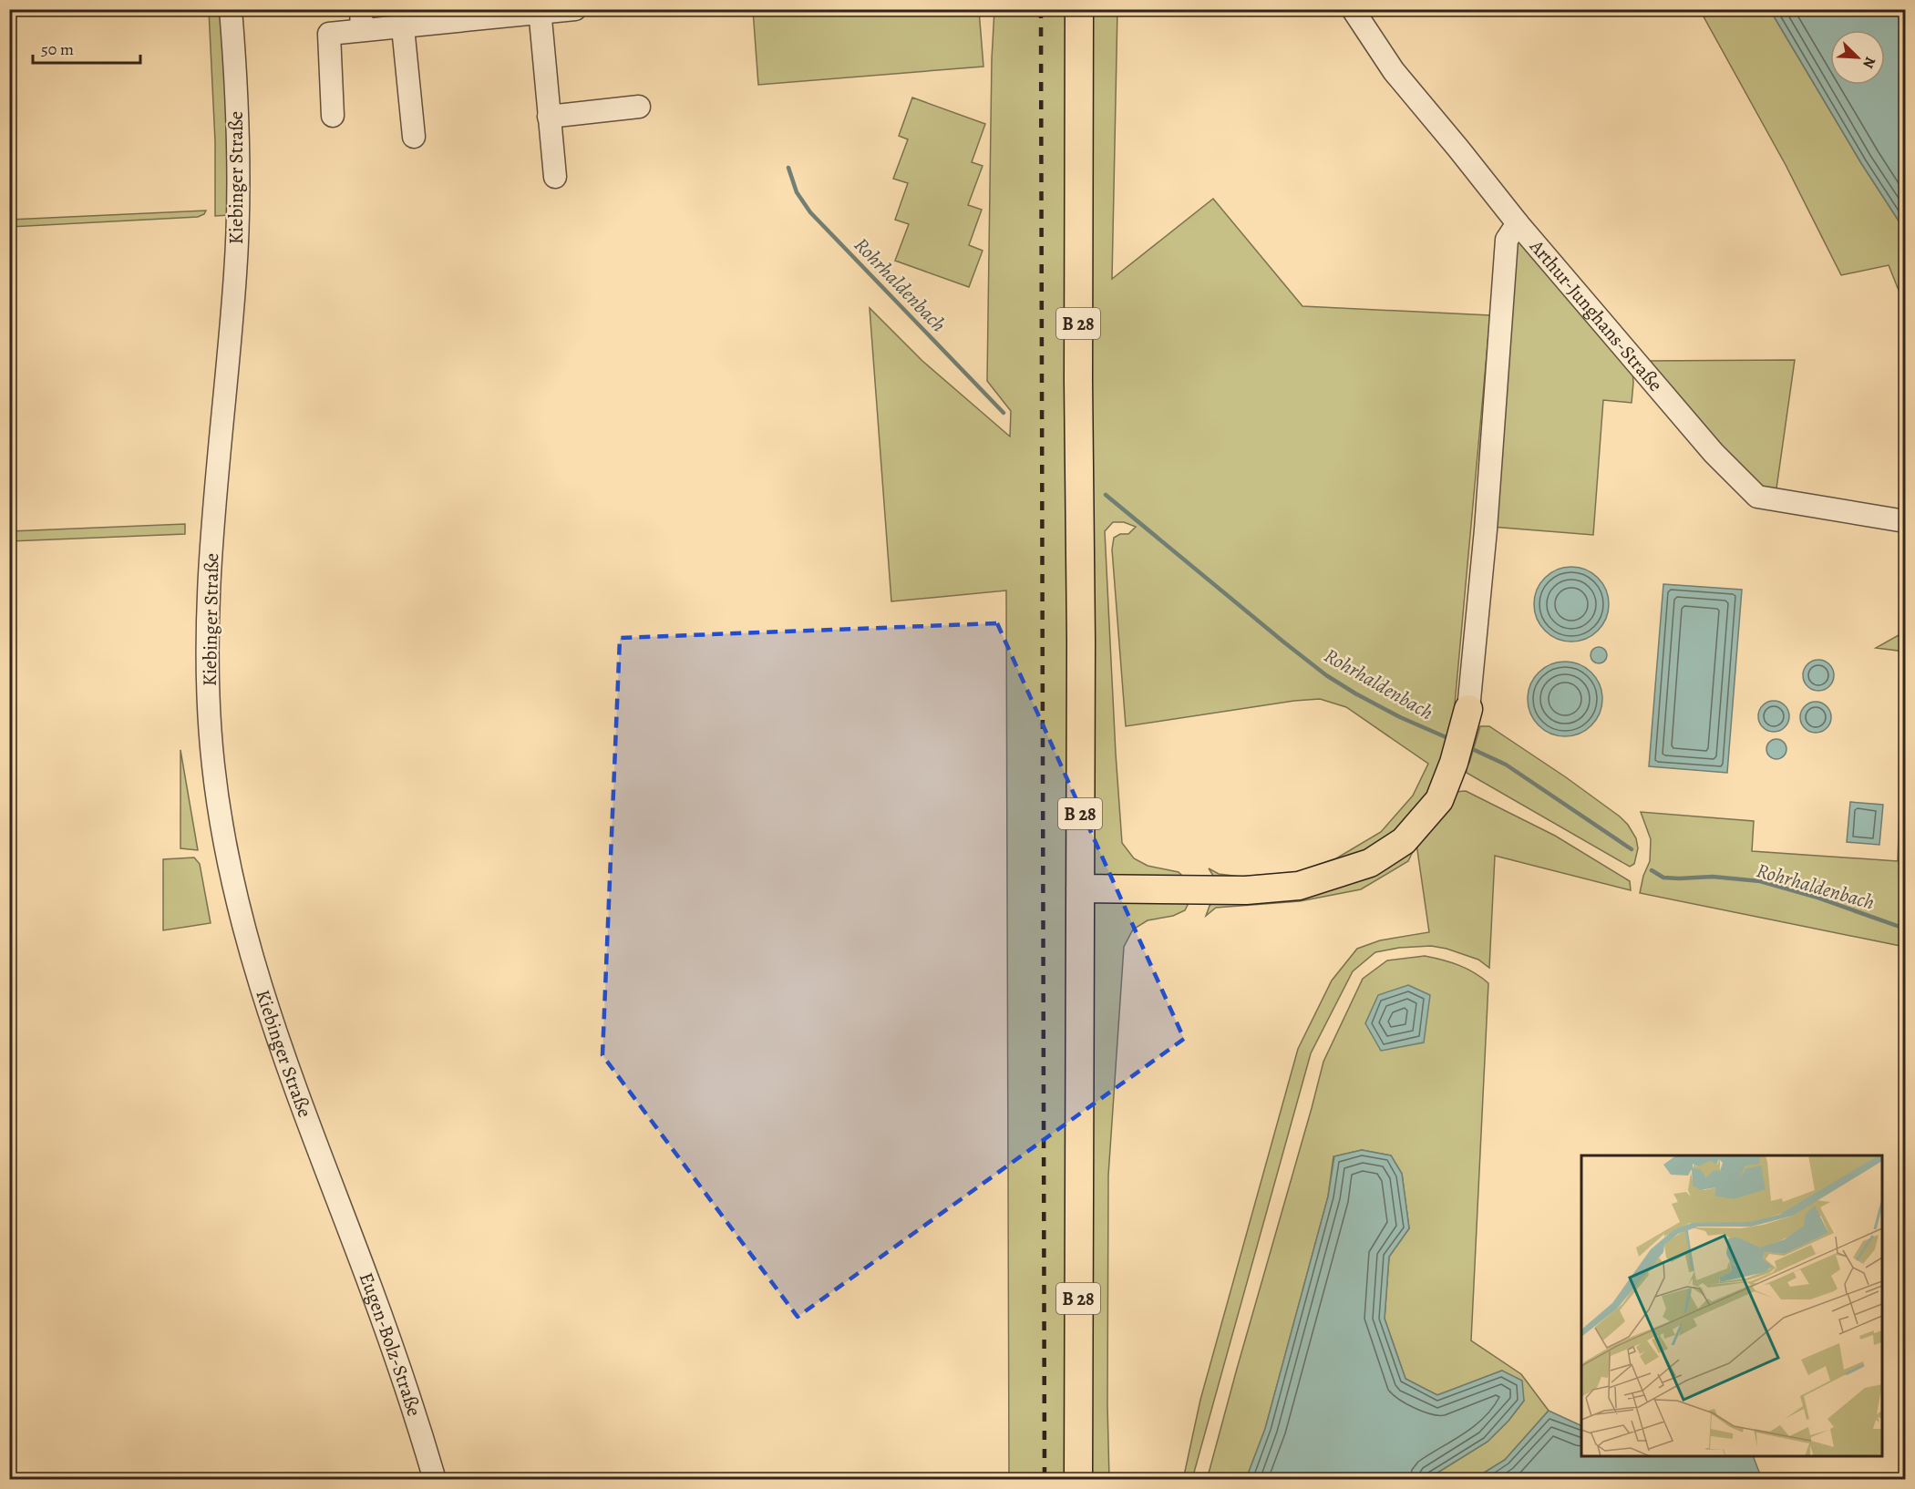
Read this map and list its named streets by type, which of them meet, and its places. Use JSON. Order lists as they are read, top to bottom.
{
  "streets": {
    "main road": ["B 28"],
    "street": ["Kiebinger Straße", "Arthur-Junghans-Straße", "Eugen-Bolz-Straße"]
  },
  "crossings": [
    ["Kiebinger Straße", "Eugen-Bolz-Straße"]
  ],
  "water": ["Rohrhaldenbach"],
  "scale_bar": "50 m",
  "north": "bottom right"
}
